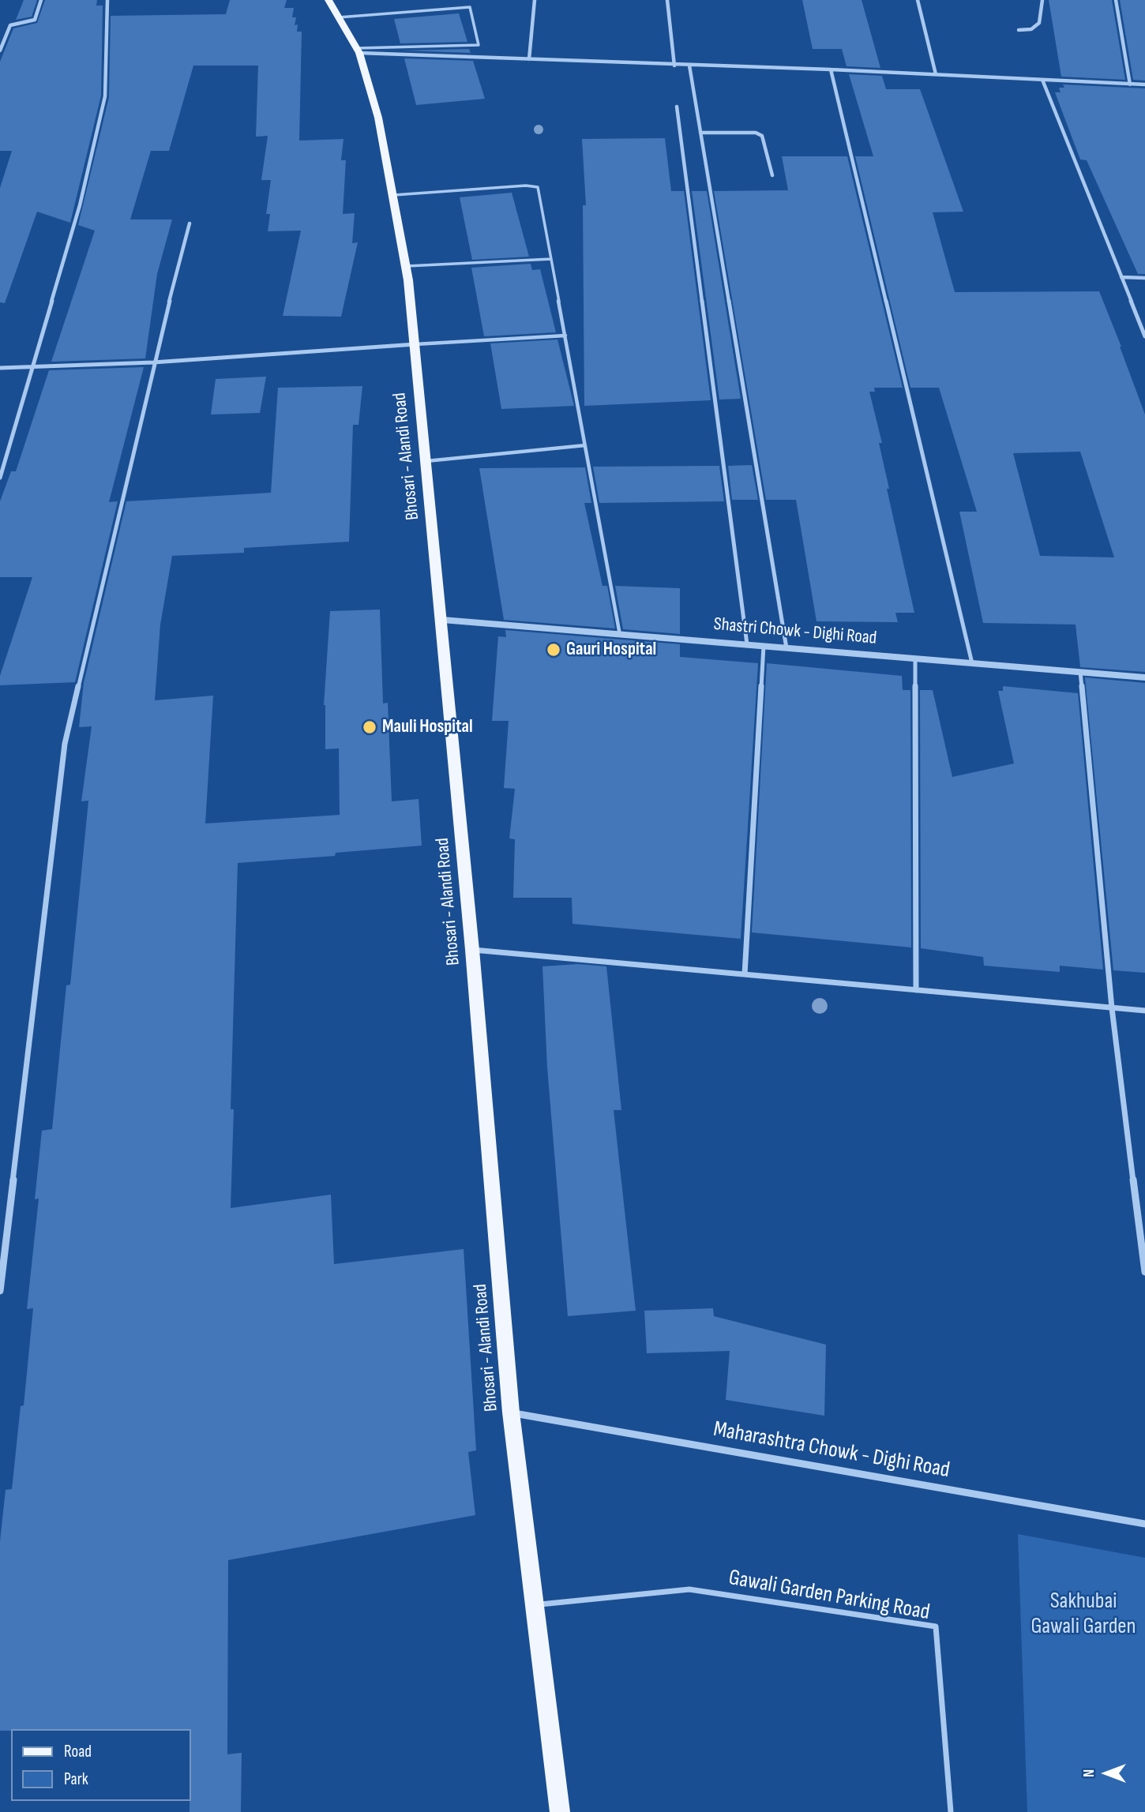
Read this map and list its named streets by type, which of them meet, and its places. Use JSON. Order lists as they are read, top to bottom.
{
  "streets": {
    "main road": ["Bhosari - Alandi Road"],
    "street": ["Shastri Chowk - Dighi Road", "Maharashtra Chowk - Dighi Road"],
    "lane": ["Gawali Garden Parking Road"]
  },
  "crossings": [
    ["Bhosari - Alandi Road", "Shastri Chowk - Dighi Road"],
    ["Bhosari - Alandi Road", "Maharashtra Chowk - Dighi Road"],
    ["Bhosari - Alandi Road", "Gawali Garden Parking Road"]
  ],
  "parks": ["Sakhubai Gawali Garden"],
  "places": ["Gauri Hospital", "Mauli Hospital"],
  "legend": ["Road", "Park"],
  "north": "left"
}
